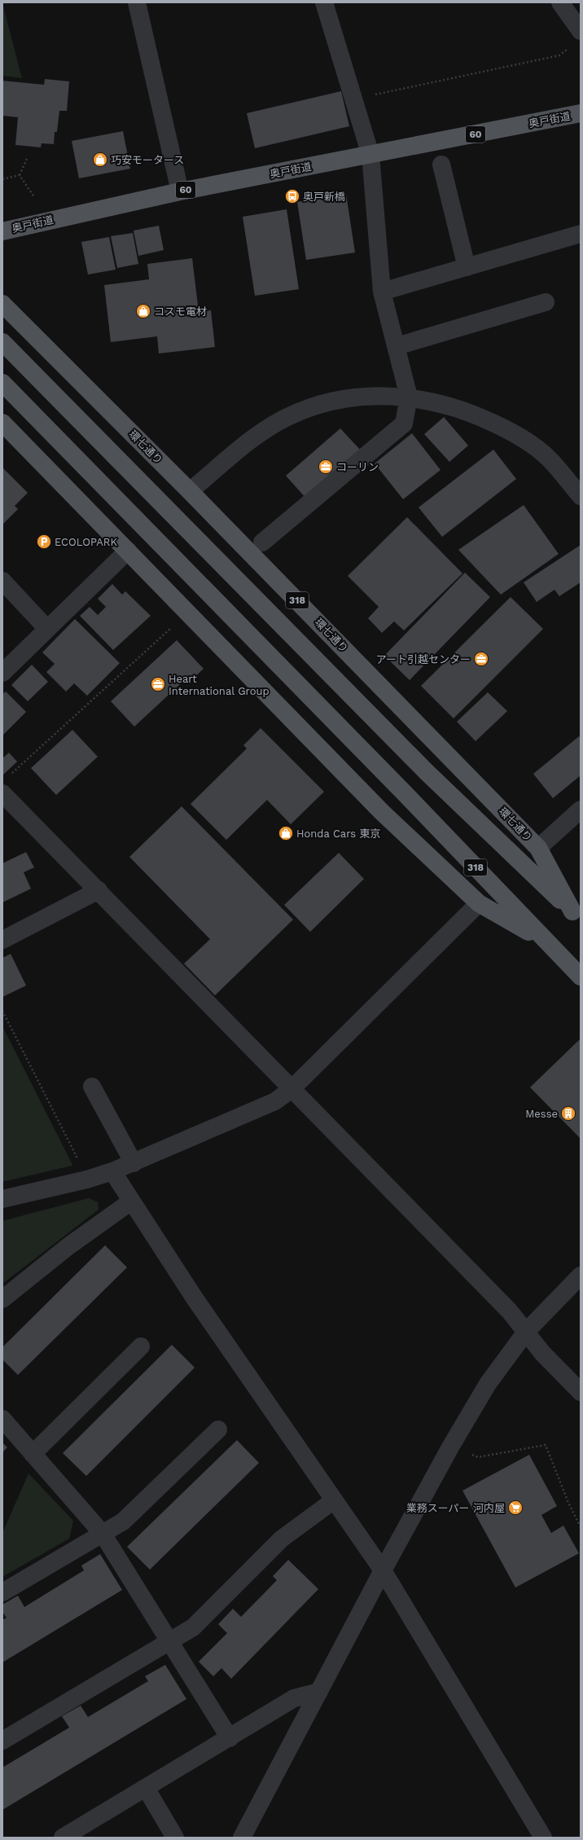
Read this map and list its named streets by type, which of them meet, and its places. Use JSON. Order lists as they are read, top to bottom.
{
  "streets": {
    "main road": [
      "奥戸街道",
      "60",
      "環七通り",
      "318"
    ]
  },
  "places": {
    "shop": ["巧安モータース", "コスモ電材", "Honda Cars 東京"],
    "bus stop": ["奥戸新橋"],
    "office": ["コーリン", "アート引越センター", "Heart International Group"],
    "parking": ["ECOLOPARK"],
    "building": ["Messe"],
    "supermarket": ["業務スーパー 河内屋"]
  }
}
